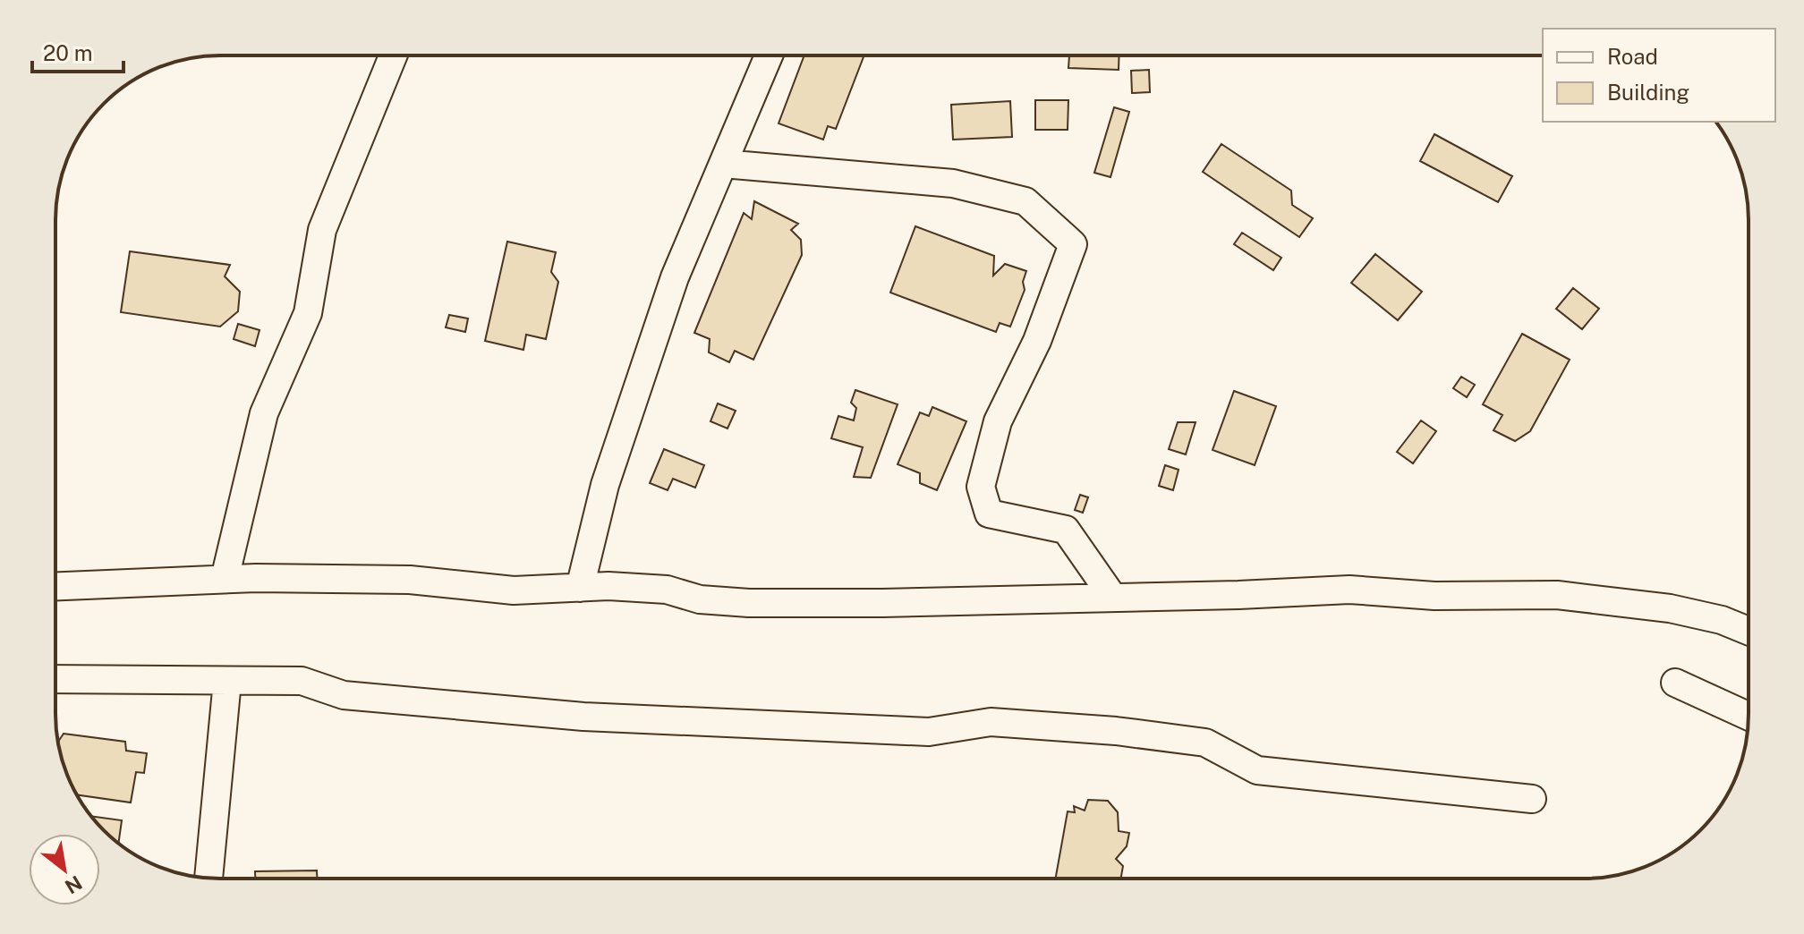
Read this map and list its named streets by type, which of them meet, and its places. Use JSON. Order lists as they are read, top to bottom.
{
  "legend": ["Road", "Building"],
  "scale_bar": "20 m",
  "north": "bottom right"
}
